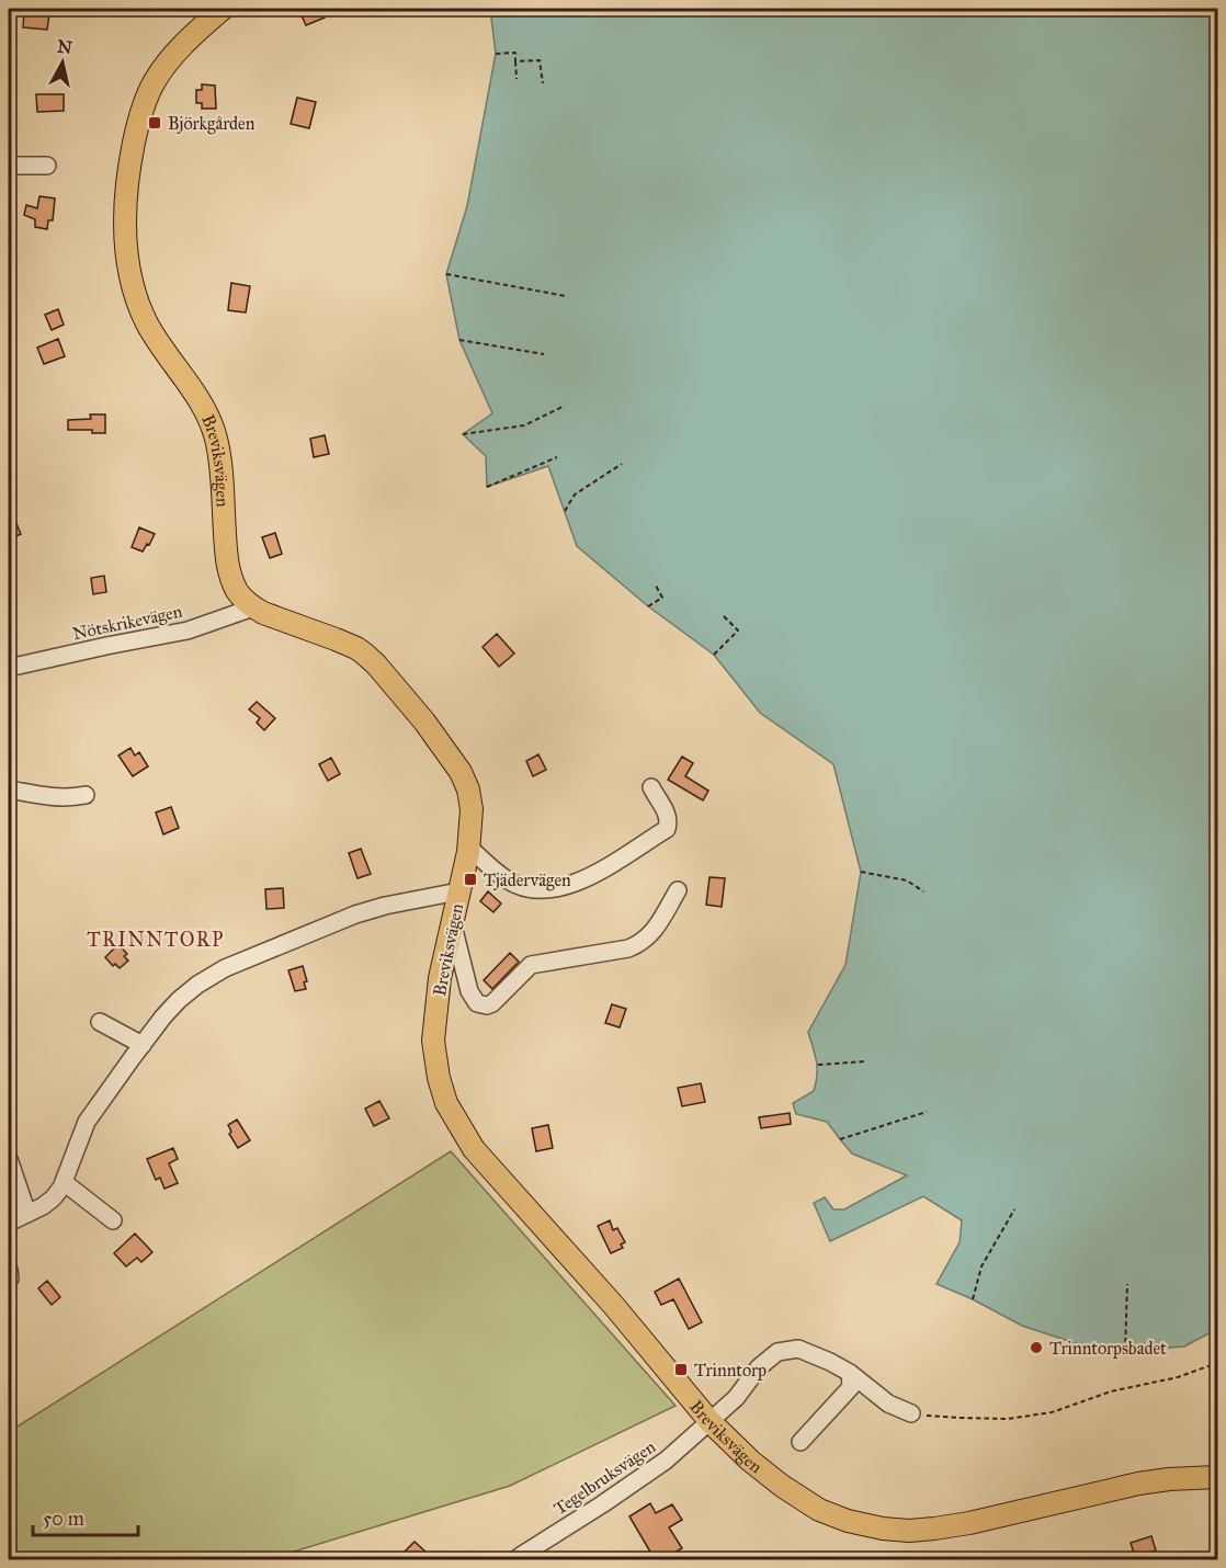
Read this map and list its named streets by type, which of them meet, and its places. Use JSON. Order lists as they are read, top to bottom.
{
  "streets": {
    "main road": ["Breviksvägen"],
    "street": ["Nötskrikevägen", "Tegelbruksvägen"]
  },
  "crossings": [
    ["Breviksvägen", "Nötskrikevägen"],
    ["Breviksvägen", "Tegelbruksvägen"]
  ],
  "districts": ["TRINNTORP"],
  "places": {
    "transit": ["Björkgården", "Tjädervägen", "Trinntorp"],
    "other": ["Trinntorpsbadet"]
  },
  "scale_bar": "50 m",
  "north": "top"
}
